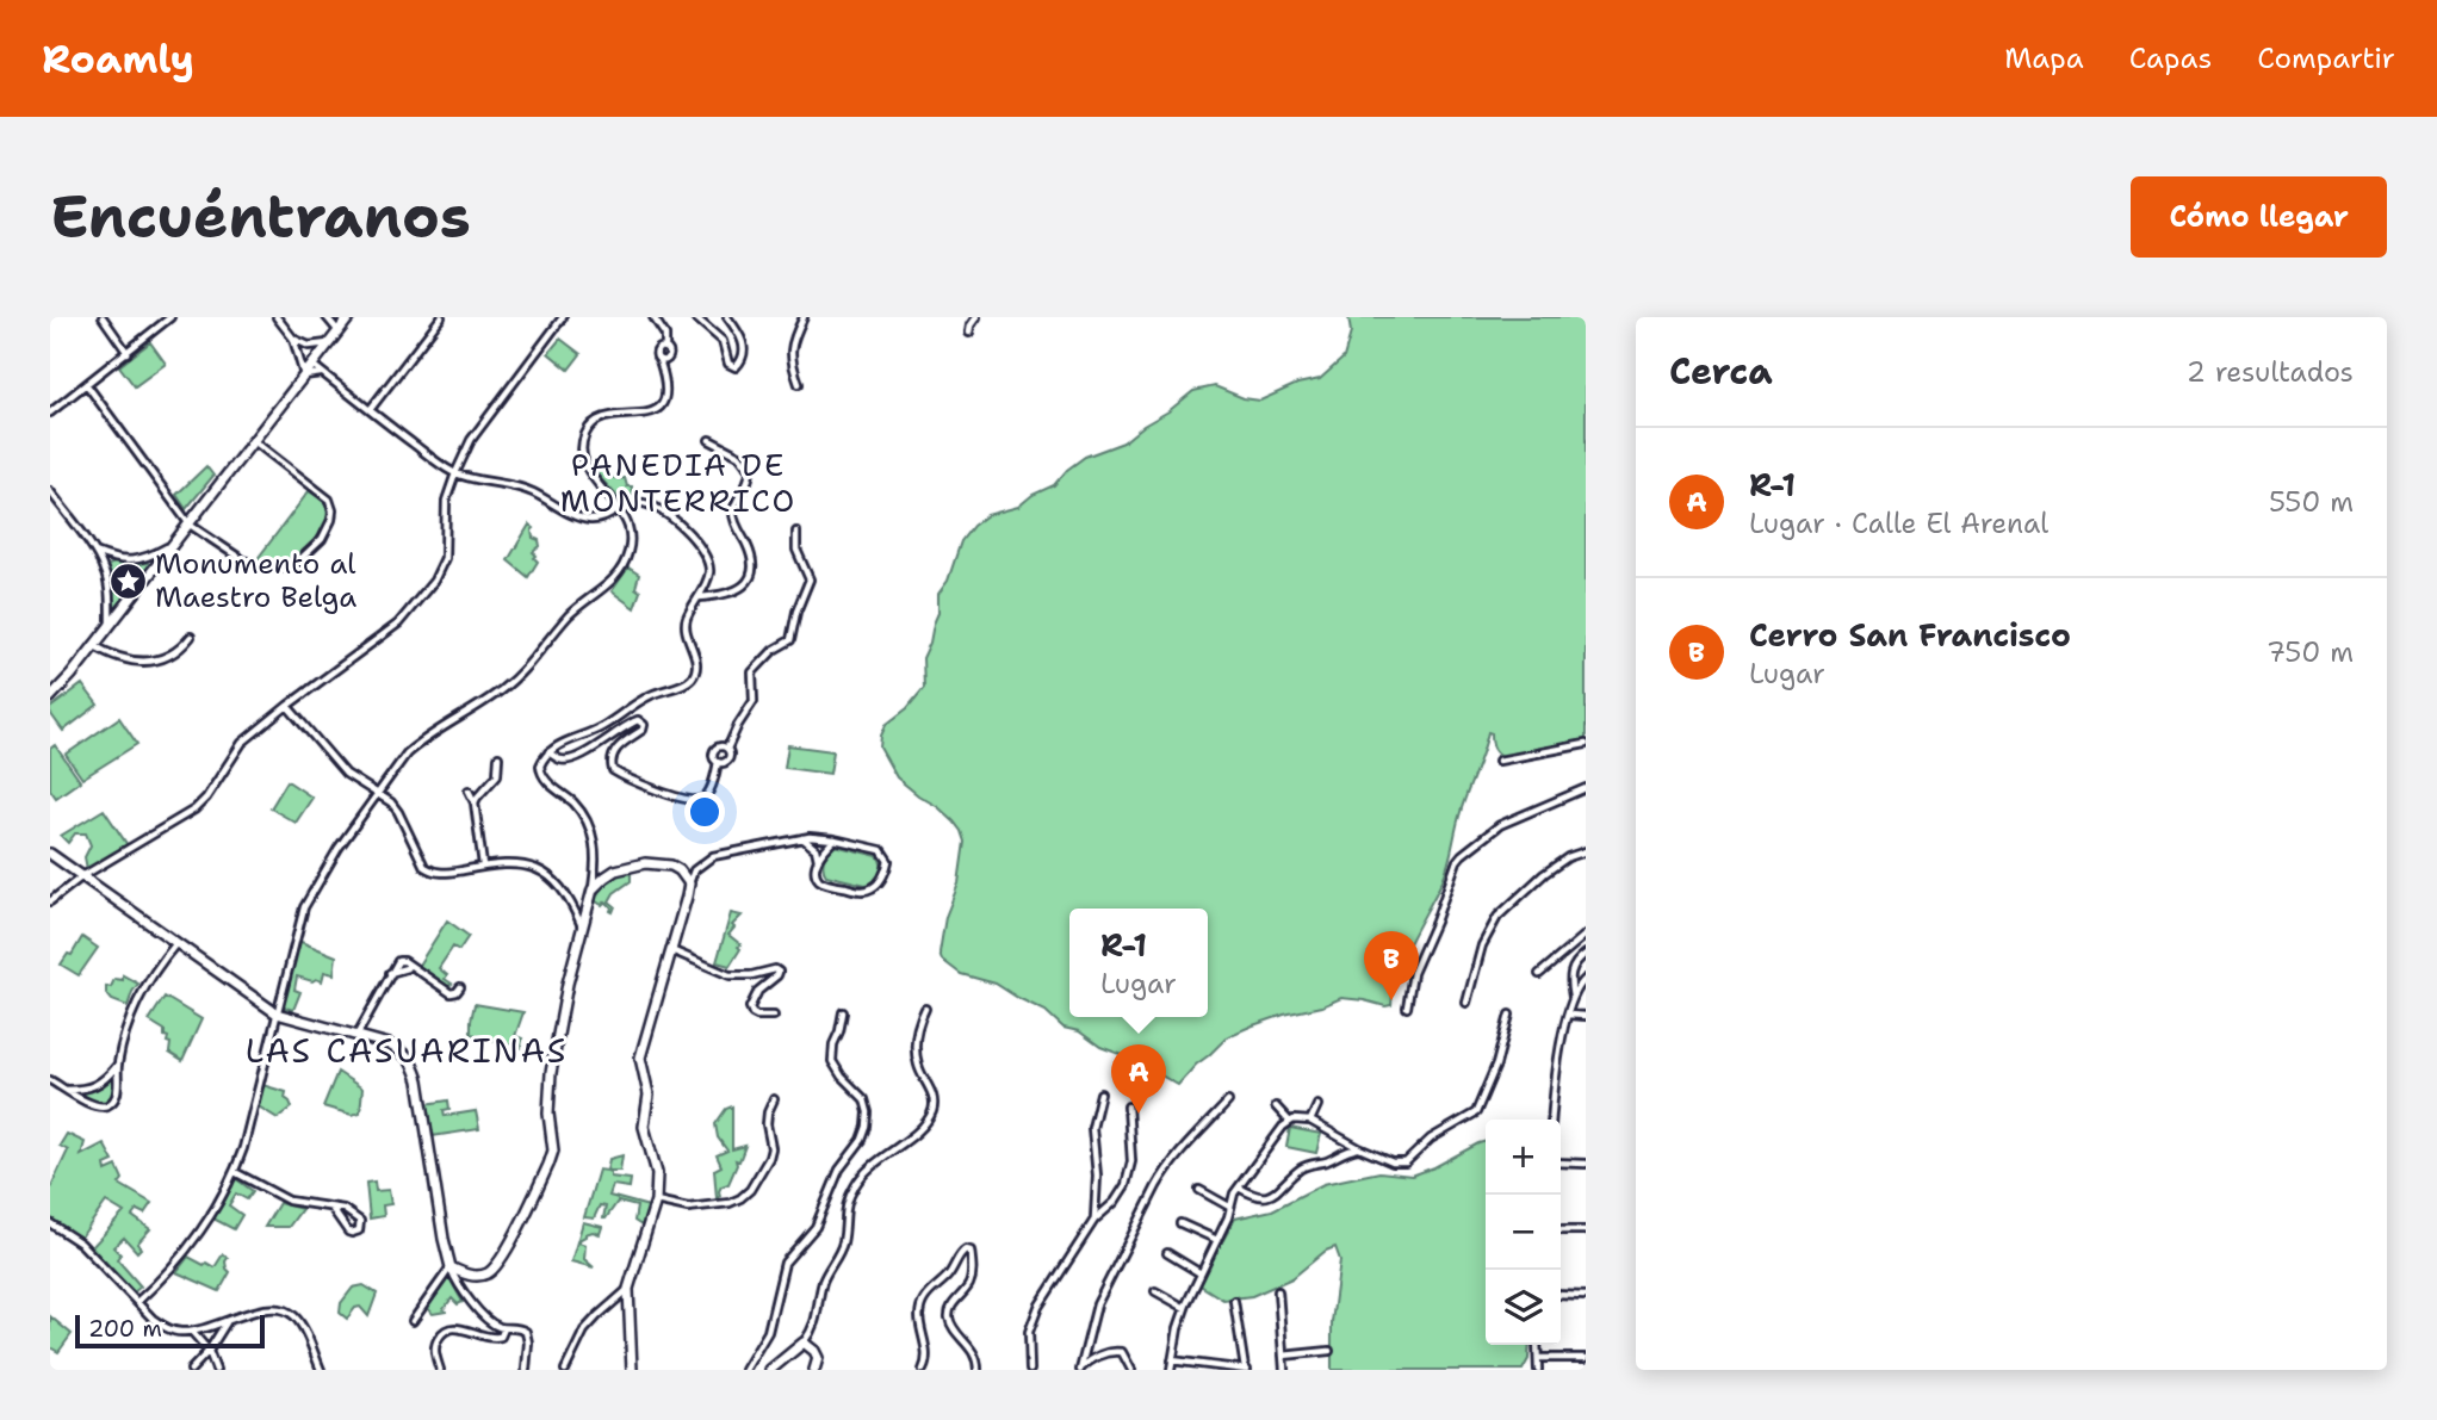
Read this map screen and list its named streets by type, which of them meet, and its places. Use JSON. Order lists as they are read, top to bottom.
{
  "districts": ["PANEDIA DE MONTERRICO", "LAS CASUARINAS"],
  "places": {
    "place": ["Monumento al Maestro Belga"]
  },
  "scale_bar": "200 m",
  "page": {
    "header": "Roamly",
    "nav": ["Mapa", "Capas", "Compartir"],
    "buttons": "Cómo llegar",
    "title": "Encuéntranos",
    "heading": ["Cerca", "2 resultados"],
    "list": [
      {
        "mark": "A",
        "name": "R-1",
        "note": "Lugar · Calle El Arenal",
        "value": "550 m"
      },
      {
        "mark": "B",
        "name": "Cerro San Francisco",
        "note": "Lugar",
        "value": "750 m"
      }
    ],
    "popup": ["R-1", "Lugar"],
    "pins": ["B", "A"],
    "map_buttons": ["+", "−"],
    "scale": "200 m"
  }
}
